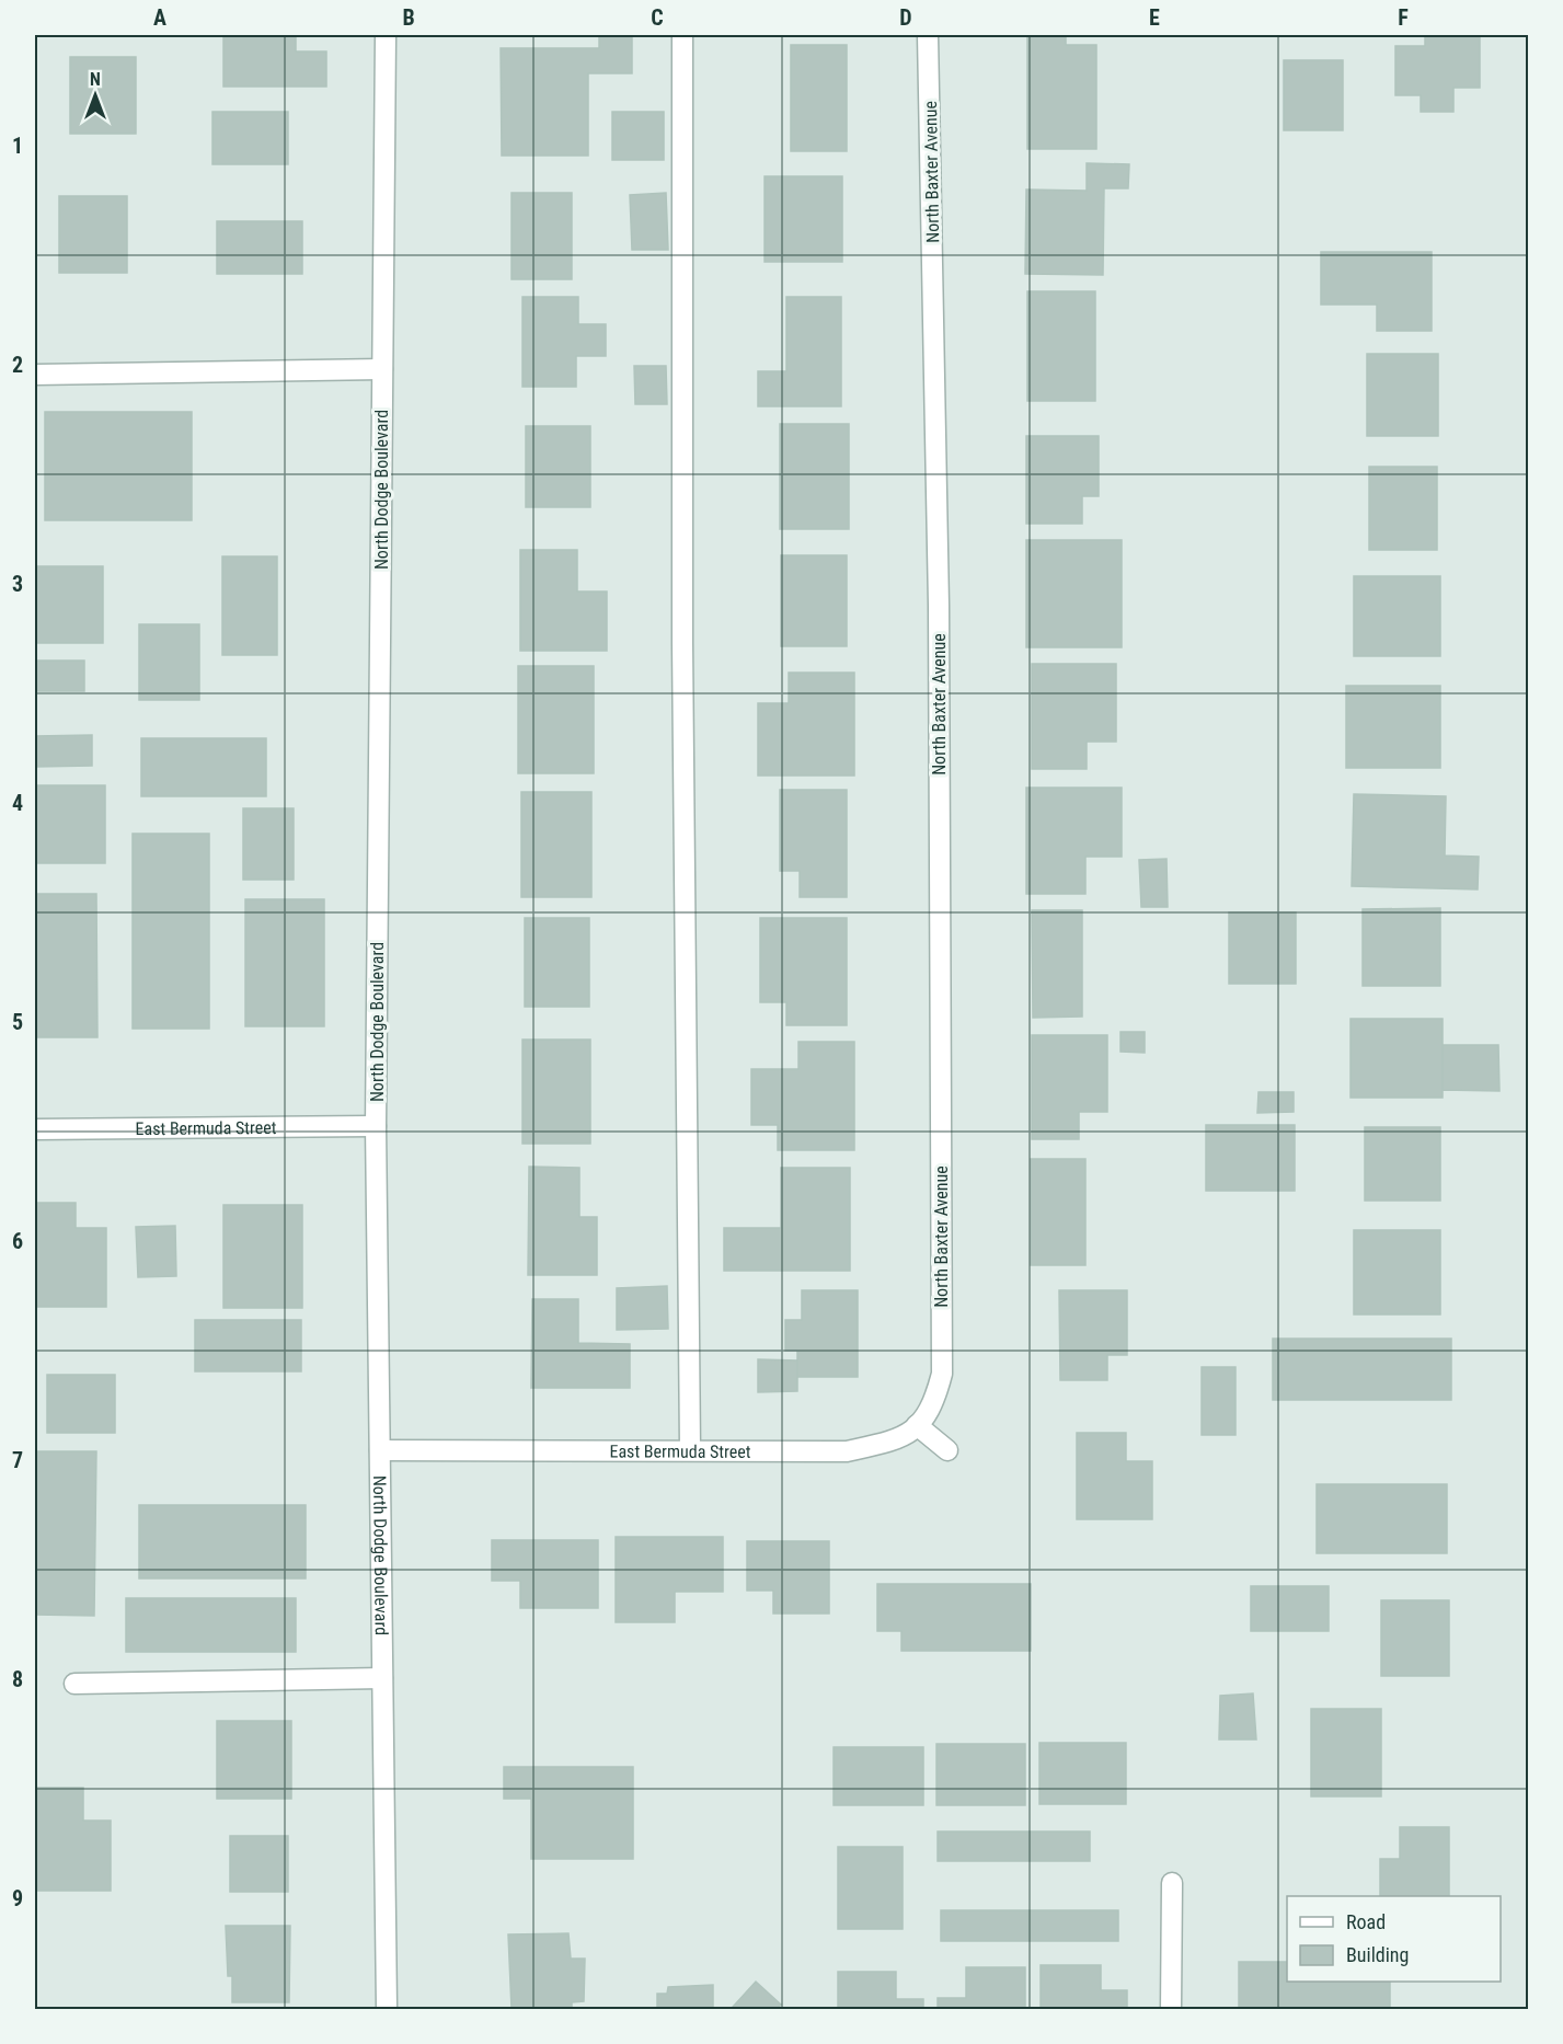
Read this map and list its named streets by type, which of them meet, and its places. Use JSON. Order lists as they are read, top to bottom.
{
  "streets": {
    "street": ["North Baxter Avenue", "North Dodge Boulevard", "East Bermuda Street"]
  },
  "crossings": [
    ["North Baxter Avenue", "East Bermuda Street"],
    ["North Dodge Boulevard", "East Bermuda Street"]
  ],
  "legend": ["Road", "Building"],
  "north": "top",
  "grid": {
    "columns": [
      "A",
      "B",
      "C",
      "D",
      "E",
      "F"
    ],
    "rows": [
      "1",
      "2",
      "3",
      "4",
      "5",
      "6",
      "7",
      "8",
      "9"
    ]
  }
}
